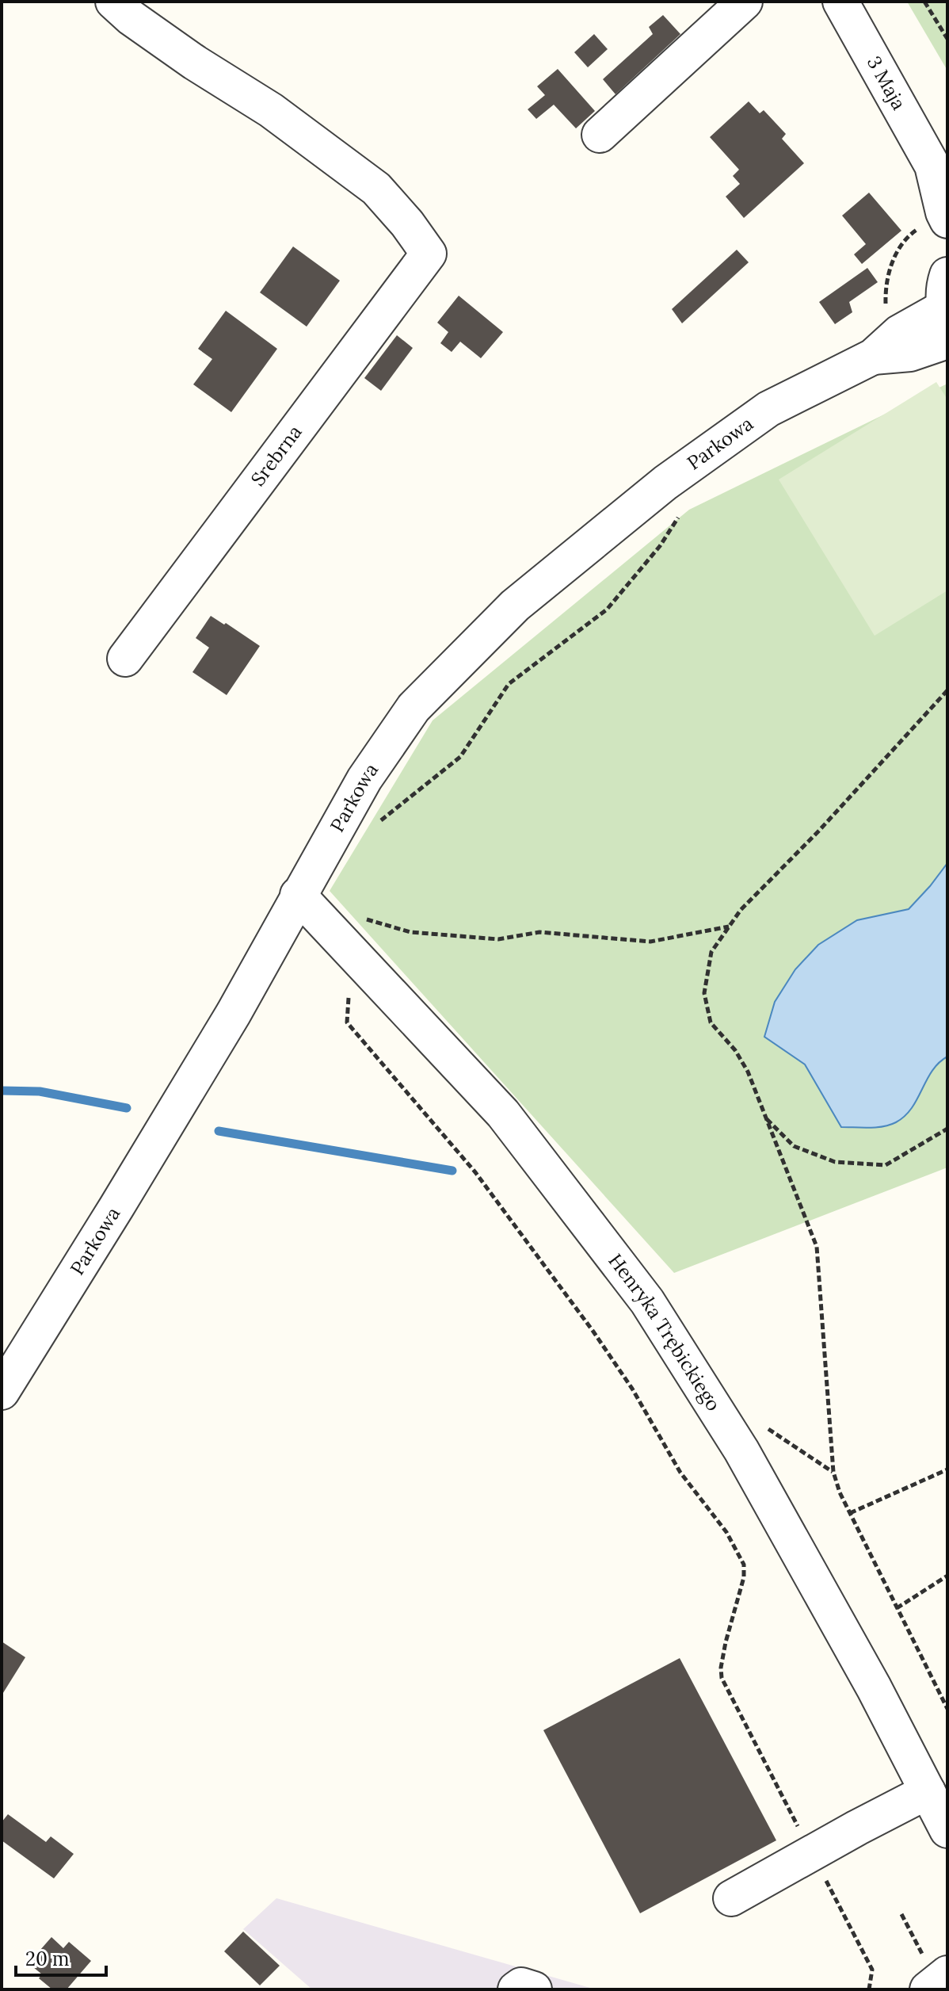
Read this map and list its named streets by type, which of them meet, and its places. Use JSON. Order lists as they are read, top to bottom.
{
  "streets": {
    "street": [
      "3 Maja",
      "Parkowa",
      "Srebrna",
      "Henryka Trębickiego"
    ]
  },
  "crossings": [
    ["Parkowa", "Henryka Trębickiego"]
  ],
  "scale_bar": "20 m"
}
